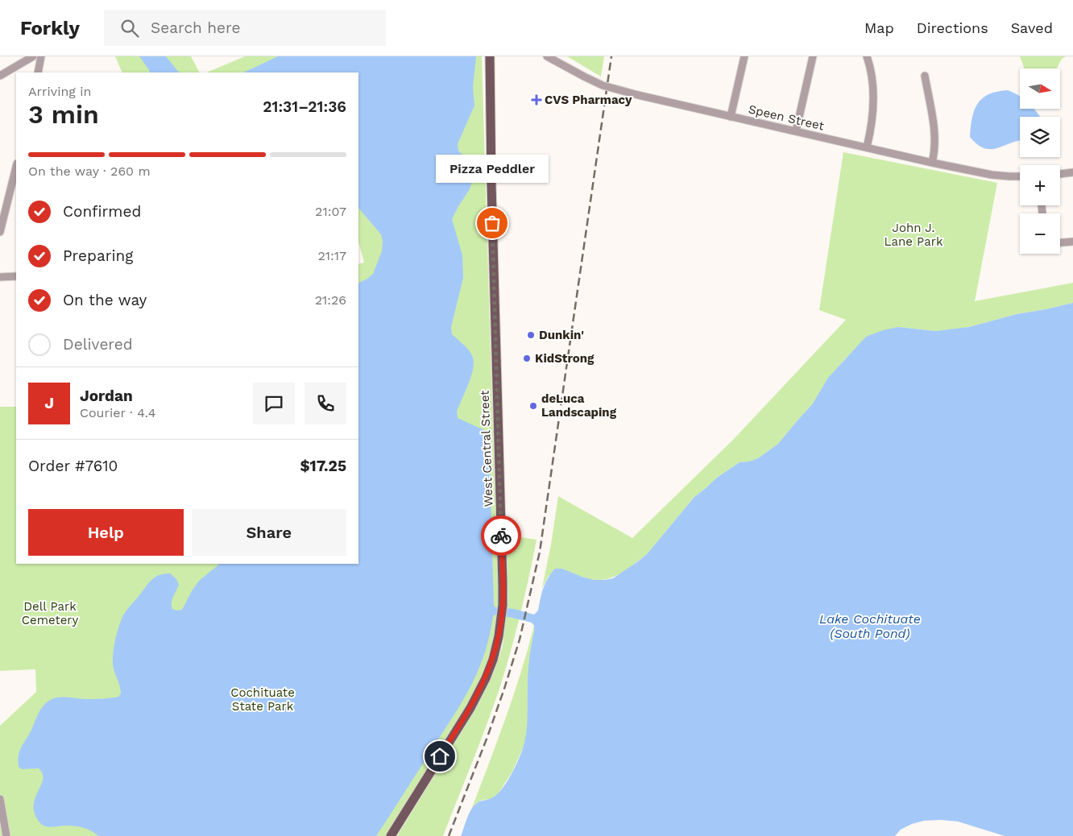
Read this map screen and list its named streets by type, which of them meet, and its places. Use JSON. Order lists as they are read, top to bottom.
{
  "streets": {
    "main road": ["West Central Street"],
    "street": ["Speen Street"]
  },
  "water": ["Lake Cochituate (South Pond)"],
  "parks": ["John J. Lane Park", "Dell Park Cemetery", "Cochituate State Park"],
  "places": {
    "health": ["CVS Pharmacy"],
    "other": [
      "Pizza Peddler",
      "Dunkin'",
      "KidStrong",
      "deLuca Landscaping"
    ]
  },
  "north": "right",
  "page": {
    "header": "Forkly",
    "search": "Search here",
    "nav": ["Map", "Directions", "Saved"],
    "map_buttons": ["+", "−"],
    "heading": ["3 min", "Arriving in", "21:31–21:36"],
    "panel": [
      "Jordan",
      "Courier · 4.4",
      "Order #7610",
      "$17.25"
    ],
    "bar": "On the way · 260 m",
    "bubble": "Pizza Peddler",
    "list": [
      ["Confirmed", "21:07"],
      ["Preparing", "21:17"],
      ["On the way", "21:26"],
      "Delivered"
    ],
    "round": "J",
    "buttons": ["Help", "Share"]
  }
}
